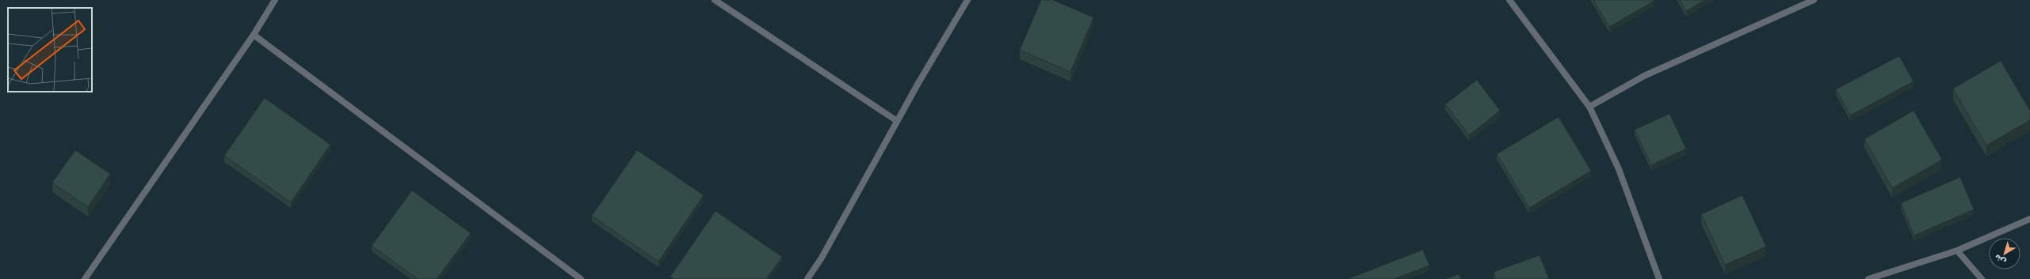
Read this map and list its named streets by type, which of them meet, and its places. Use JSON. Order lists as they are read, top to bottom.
{
  "north": "bottom left"
}
